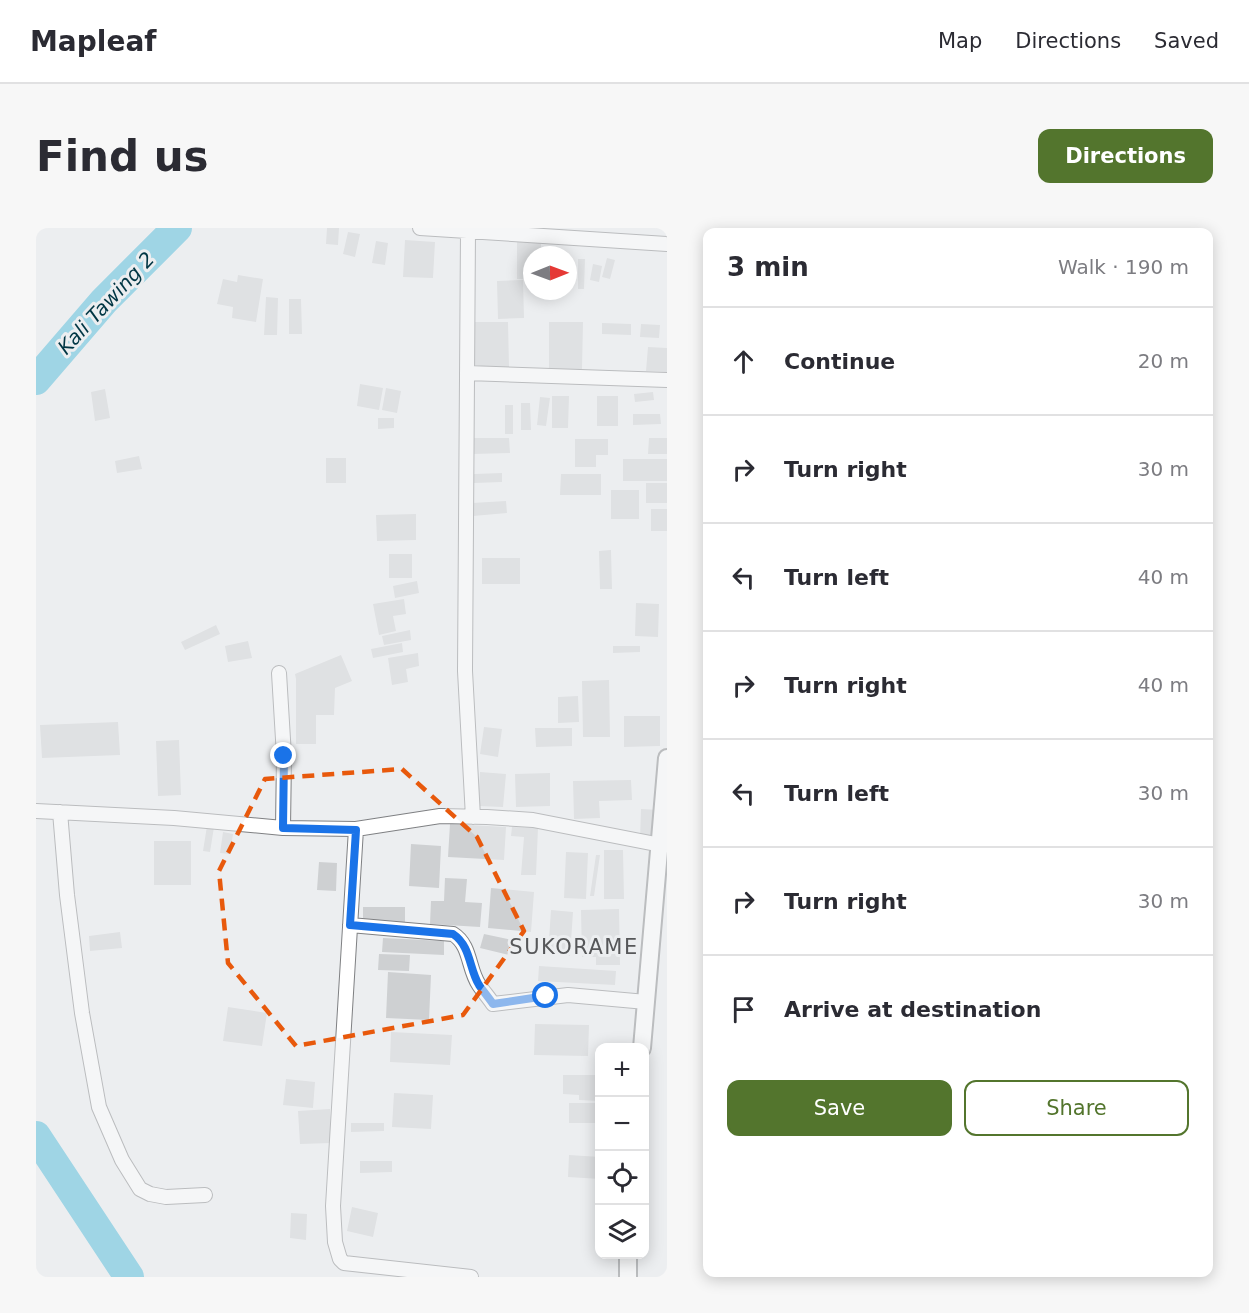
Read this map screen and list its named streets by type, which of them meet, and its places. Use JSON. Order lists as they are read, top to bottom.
{
  "districts": ["SUKORAME"],
  "water": ["Kali Tawing 2"],
  "north": "right",
  "page": {
    "header": "Mapleaf",
    "nav": ["Map", "Directions", "Saved"],
    "buttons": [
      "Directions",
      ["Save", "Share"]
    ],
    "title": "Find us",
    "heading": ["3 min", "Walk · 190 m"],
    "list": [
      ["Continue", "20 m"],
      ["Turn right", "30 m"],
      ["Turn left", "40 m"],
      ["Turn right", "40 m"],
      ["Turn left", "30 m"],
      ["Turn right", "30 m"],
      "Arrive at destination"
    ],
    "map_buttons": ["+", "−"]
  }
}
